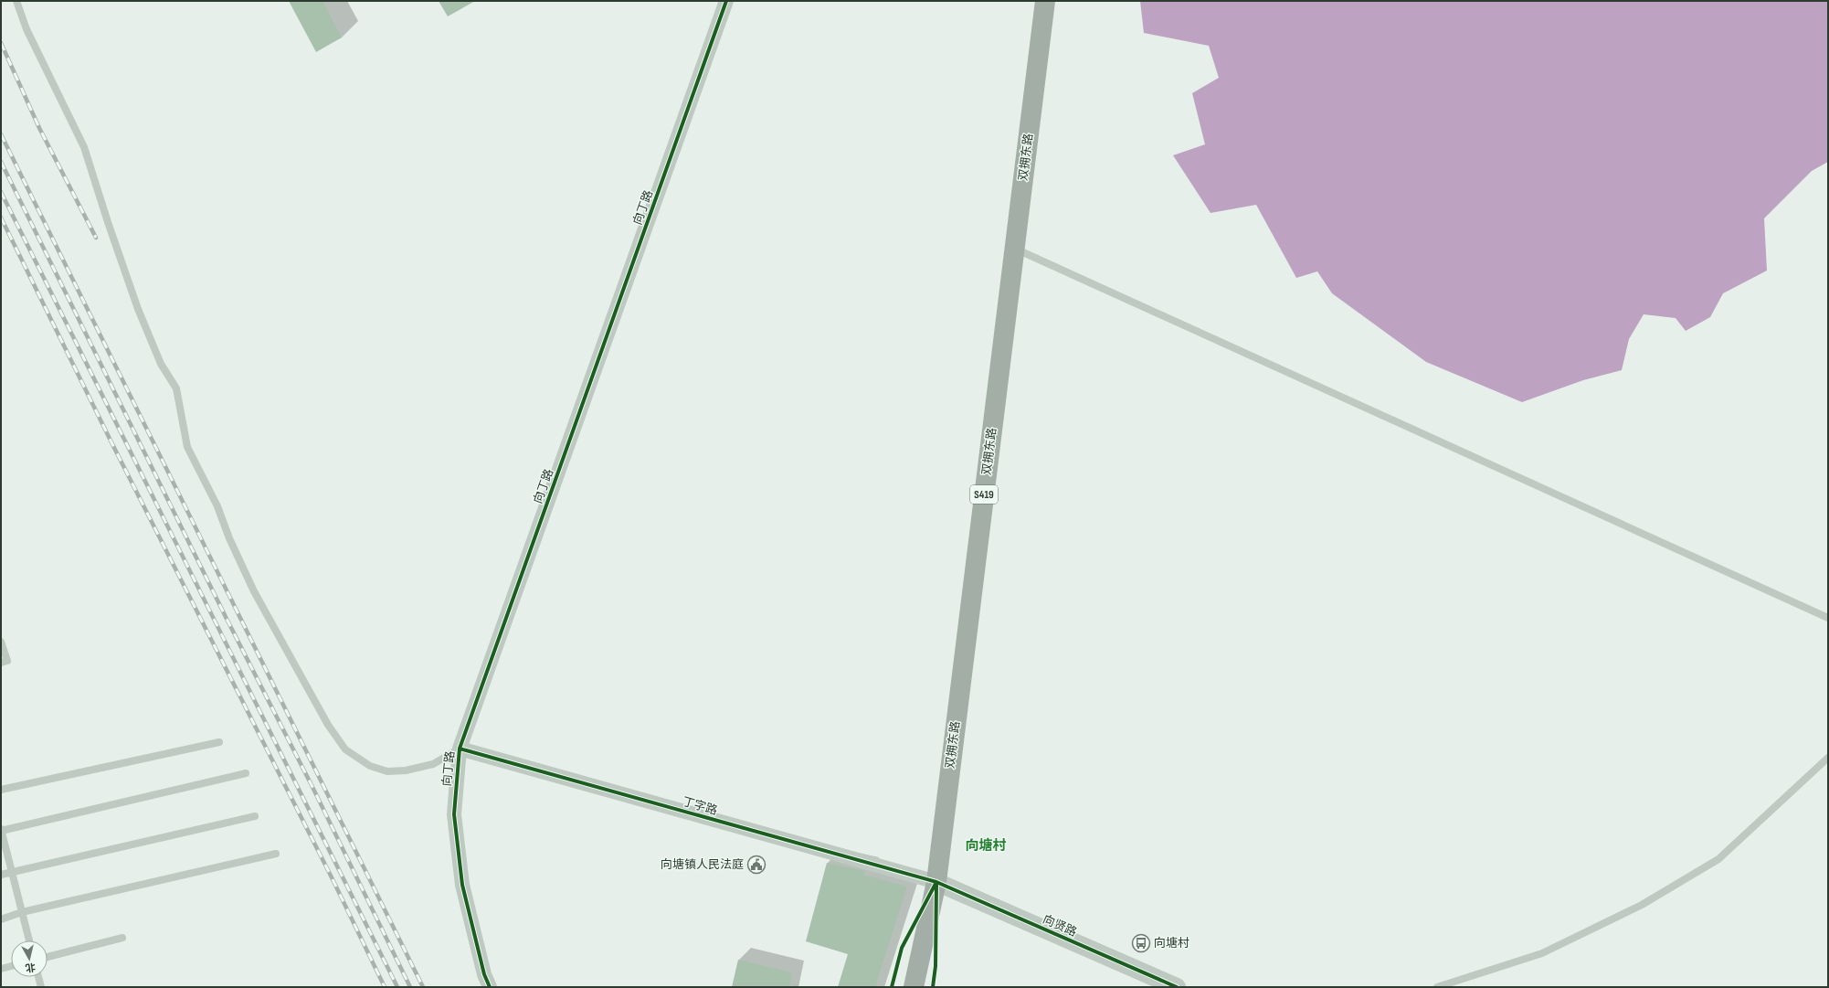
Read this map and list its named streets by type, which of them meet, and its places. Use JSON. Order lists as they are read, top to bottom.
{
  "streets": {
    "main road": ["双拥东路", "S419"],
    "street": ["向丁路", "丁字路", "向贤路"]
  },
  "crossings": [
    ["双拥东路", "丁字路"],
    ["双拥东路", "向贤路"],
    ["向丁路", "丁字路"],
    ["丁字路", "向贤路"]
  ],
  "districts": ["向塘村"],
  "places": {
    "public building": ["向塘镇人民法庭"],
    "bus stop": ["向塘村"]
  },
  "north": "bottom"
}
